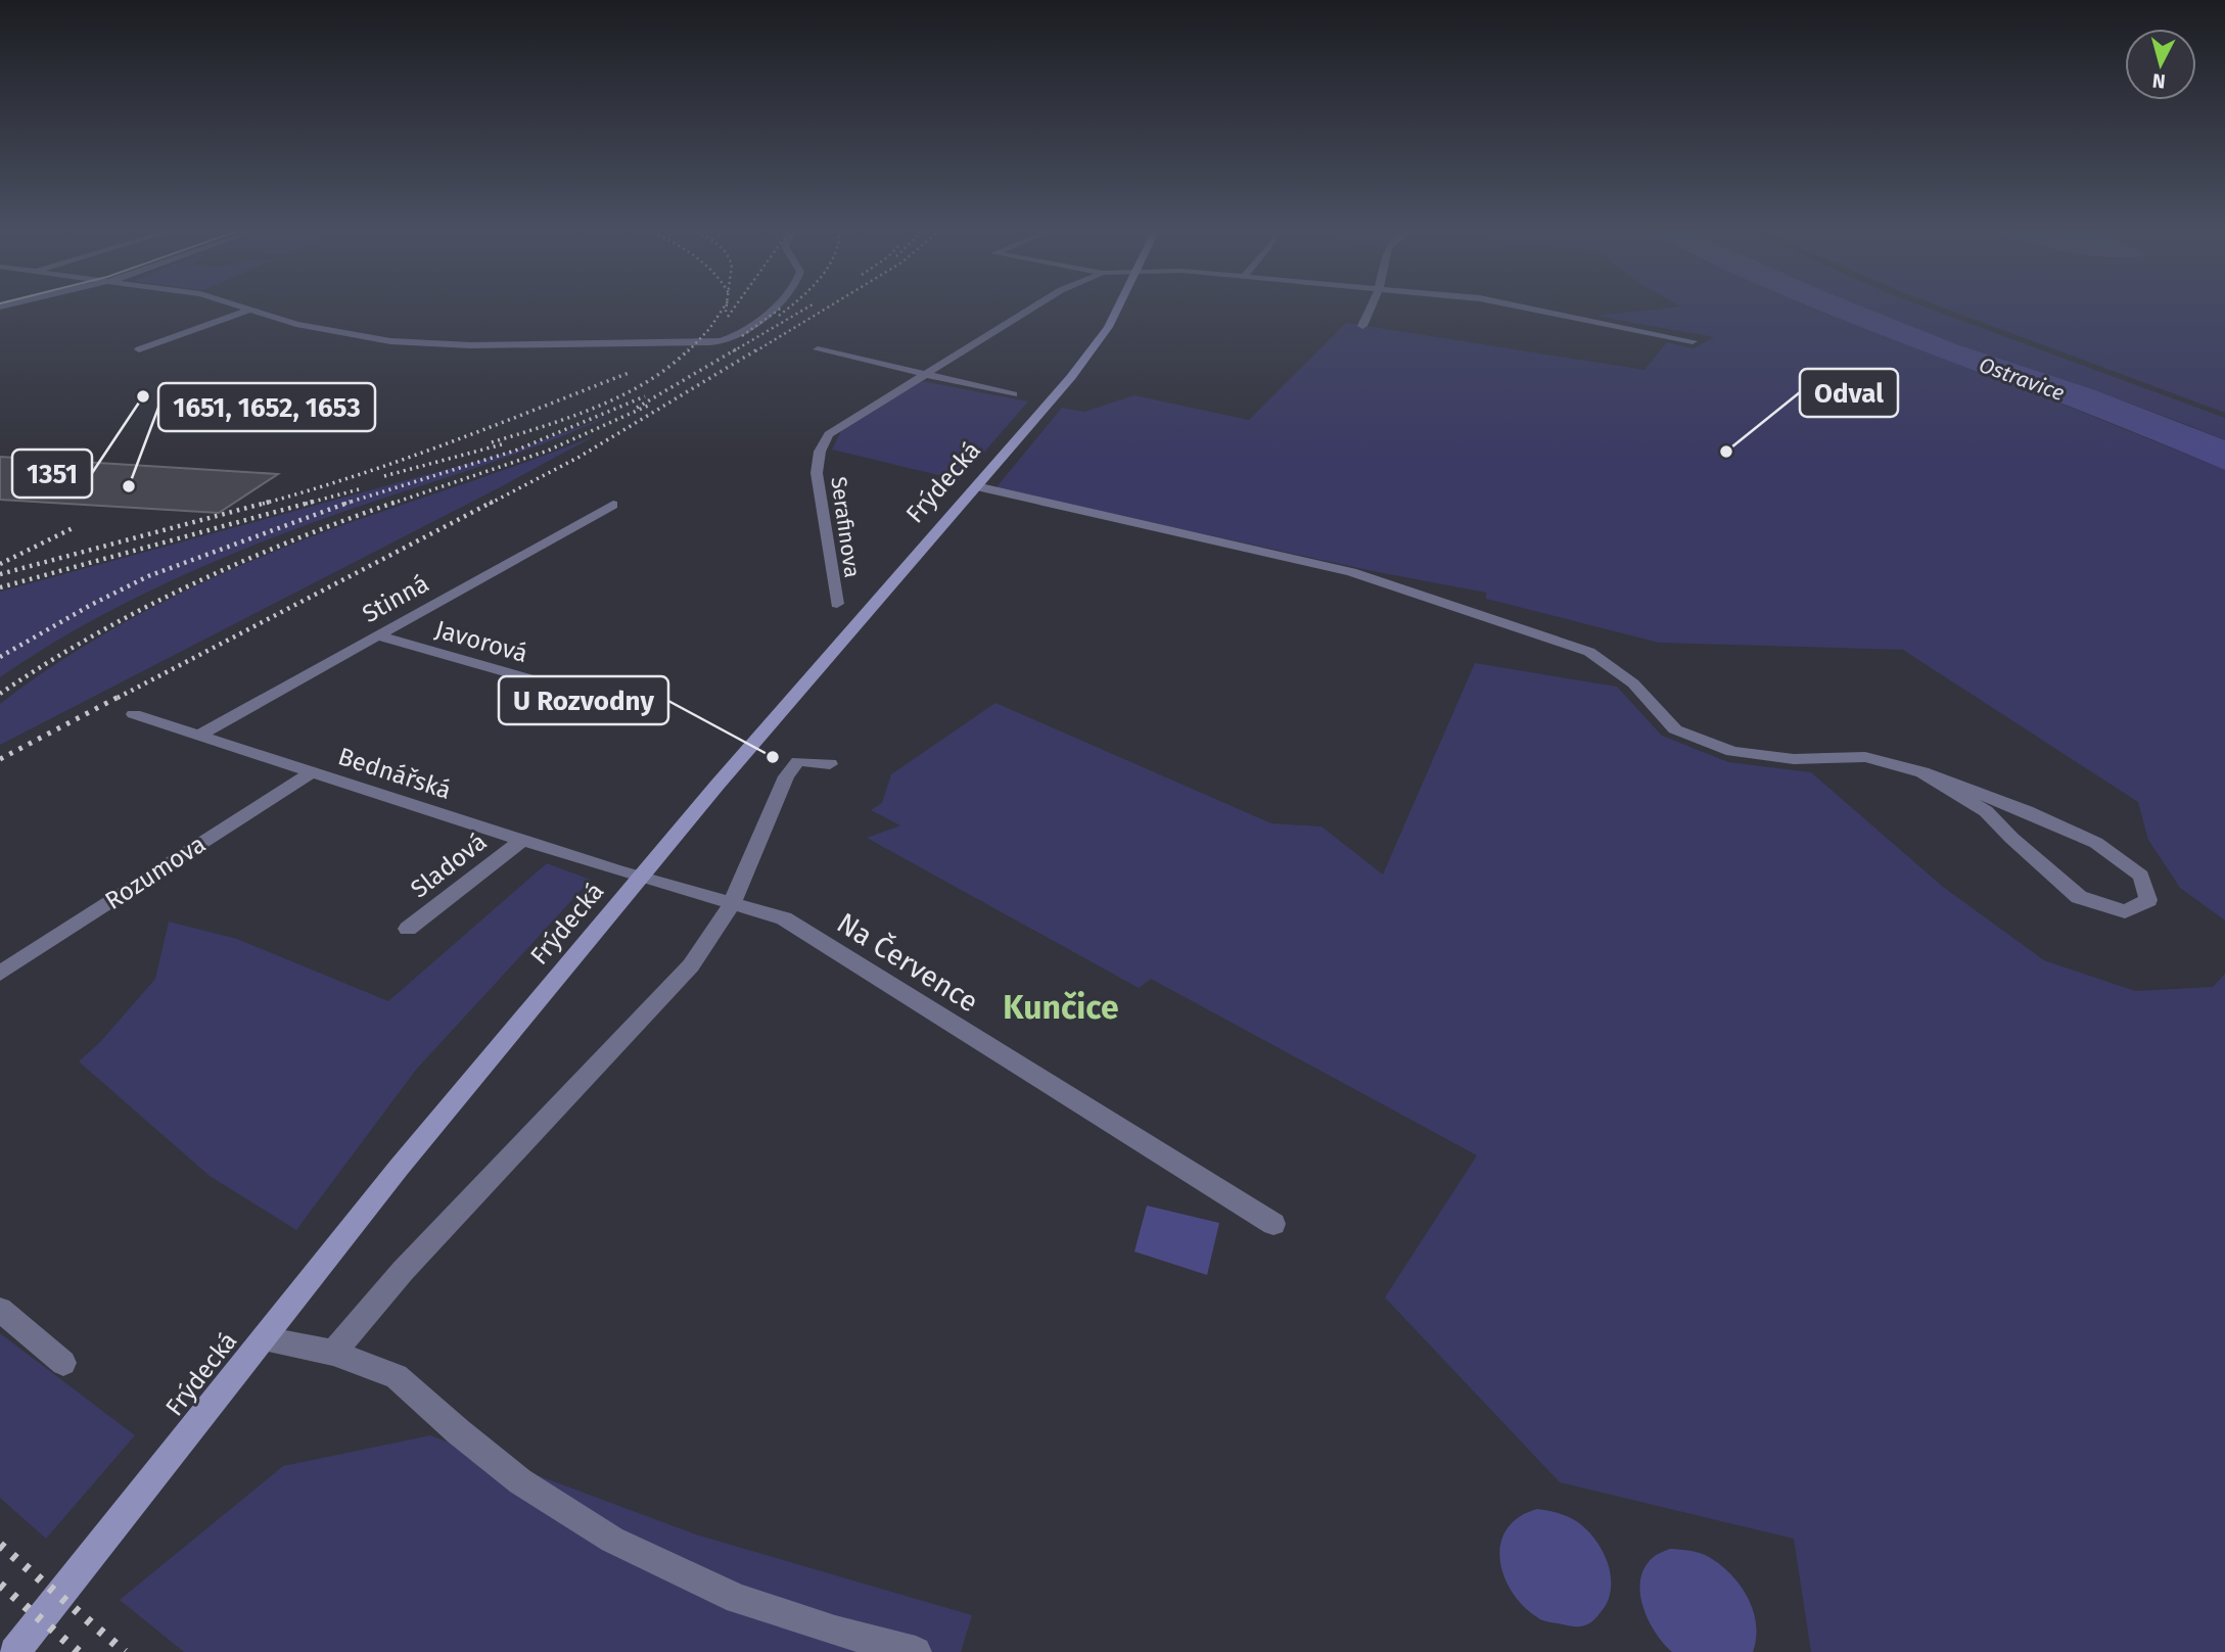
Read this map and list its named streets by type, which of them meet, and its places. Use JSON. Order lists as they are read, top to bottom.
{
  "streets": {
    "main road": ["Frýdecká"],
    "street": [
      "Serafinova",
      "Stinná",
      "Javorová",
      "Bednářská",
      "Sladová",
      "Rozumova",
      "Na Července"
    ]
  },
  "crossings": [
    ["Frýdecká", "Bednářská"],
    ["Frýdecká", "Na Července"],
    ["Stinná", "Javorová"],
    ["Stinná", "Bednářská"],
    ["Bednářská", "Sladová"],
    ["Bednářská", "Rozumova"],
    ["Bednářská", "Na Července"]
  ],
  "districts": ["Kunčice"],
  "water": ["Ostravice"],
  "places": [
    "1351",
    "Odval",
    "1651, 1652, 1653",
    "U Rozvodny"
  ],
  "north": "bottom"
}
